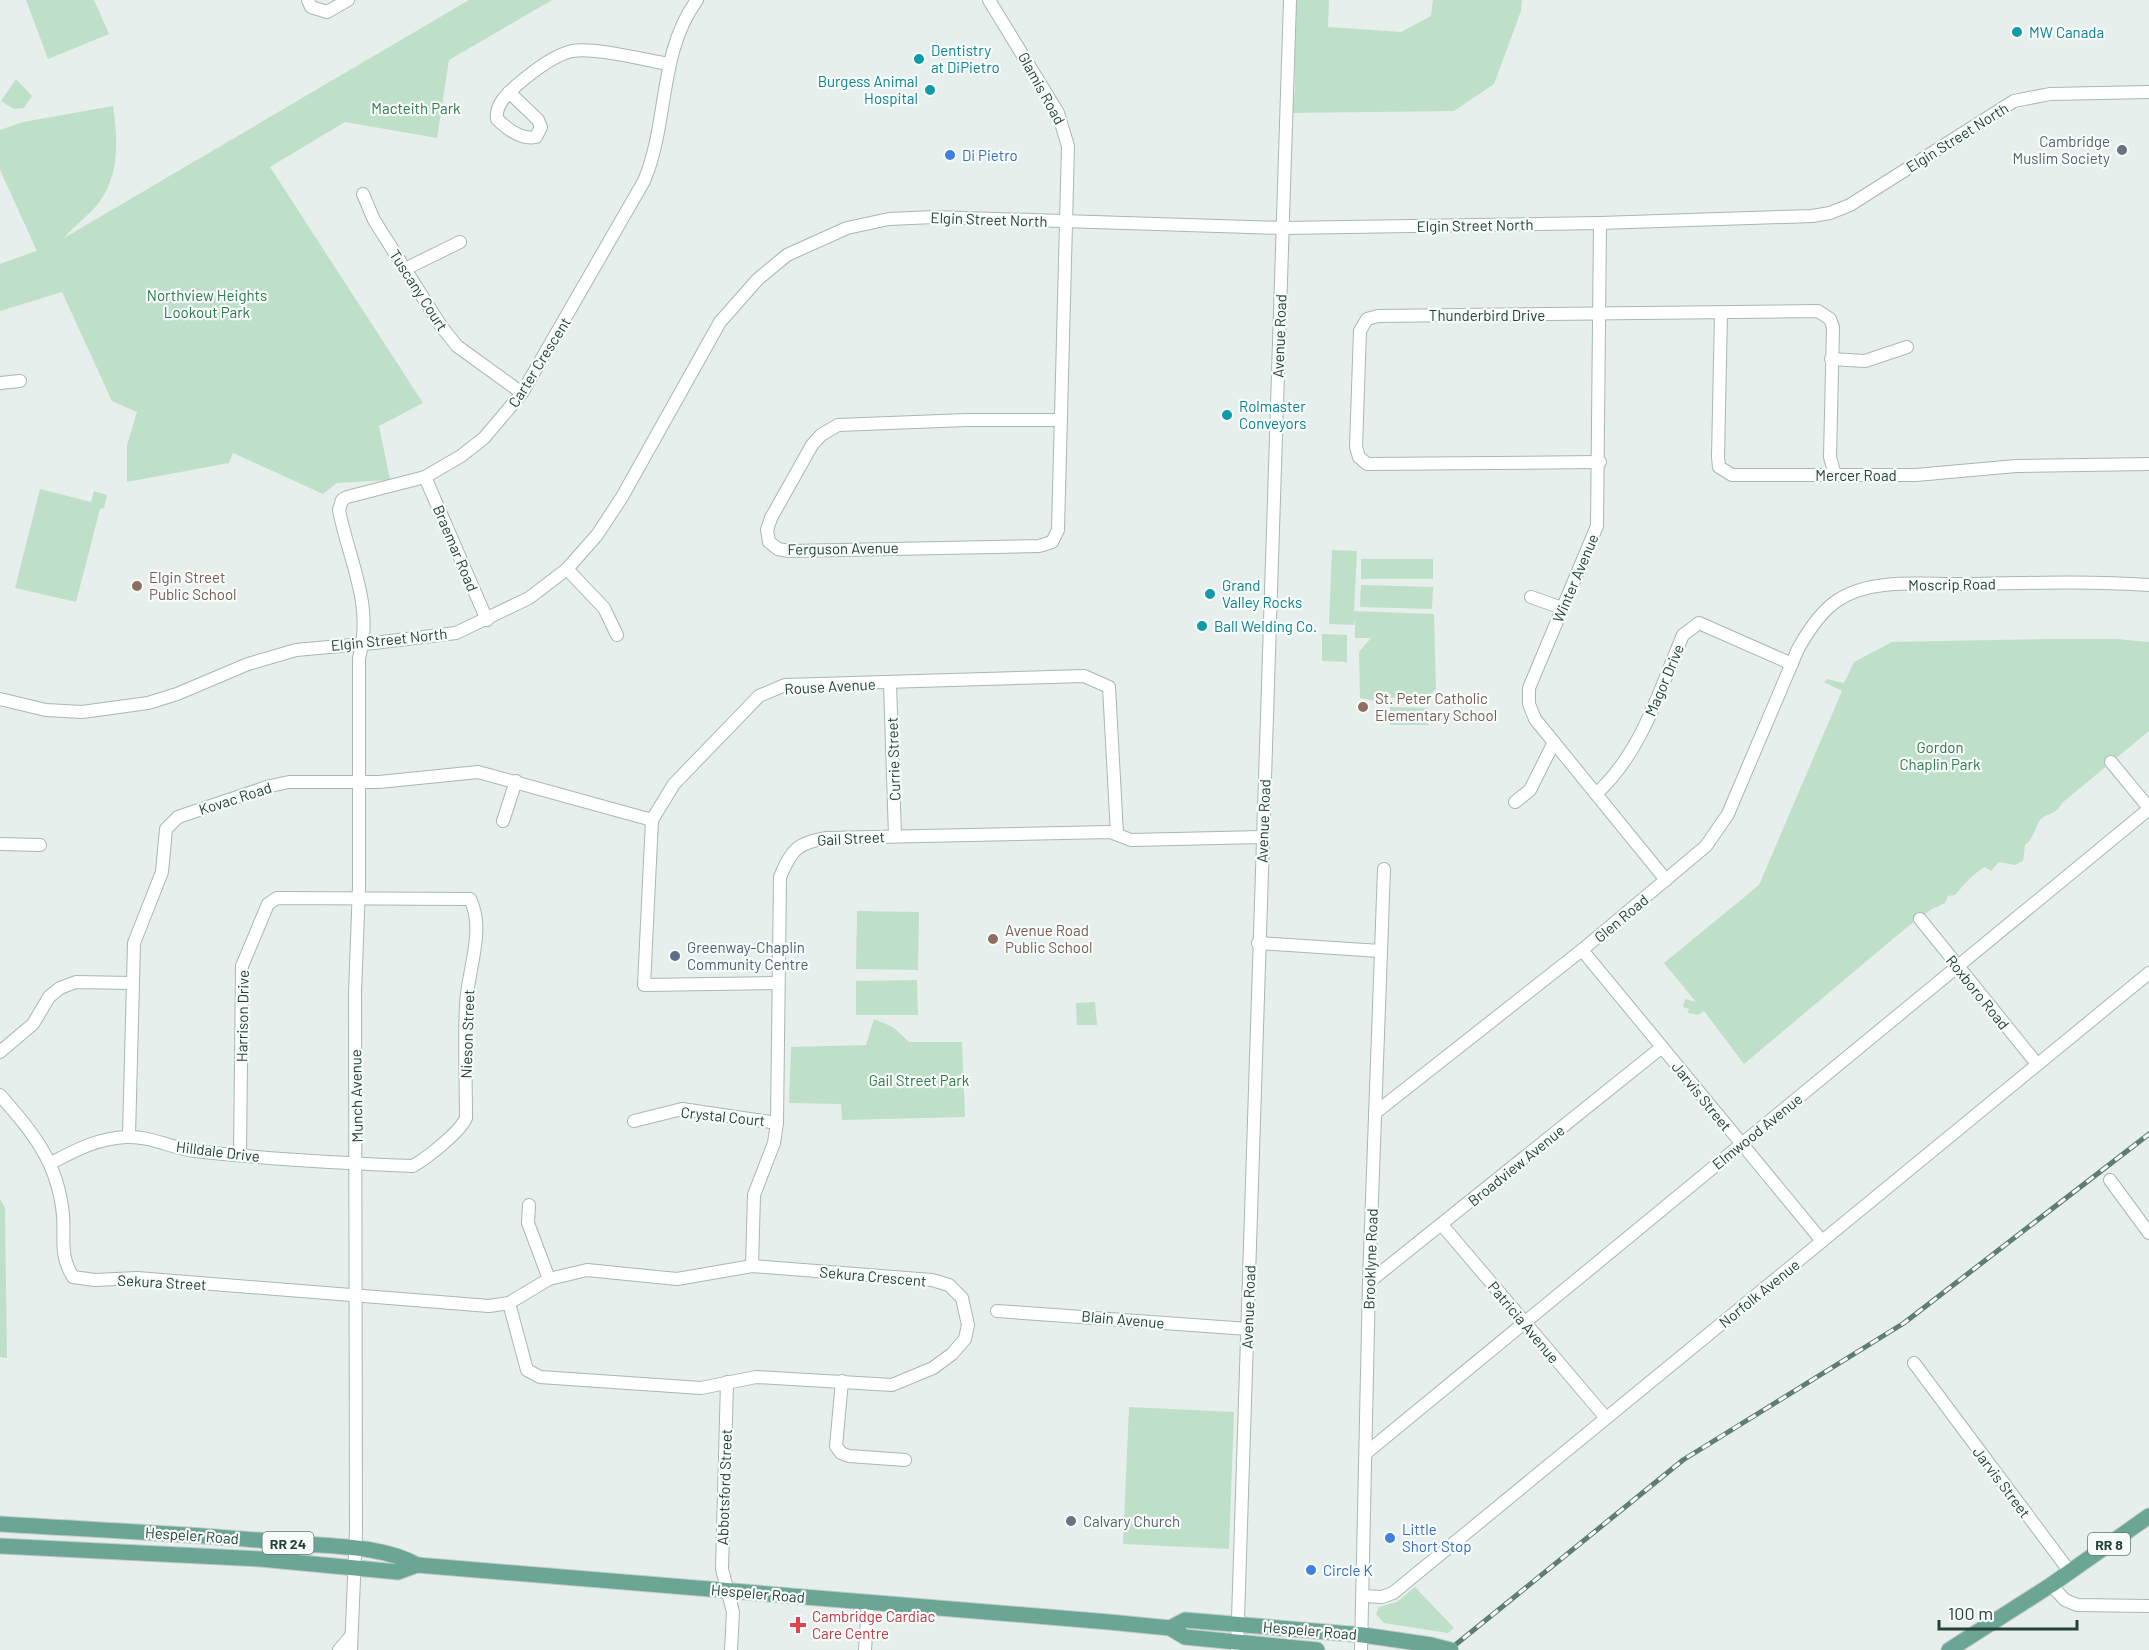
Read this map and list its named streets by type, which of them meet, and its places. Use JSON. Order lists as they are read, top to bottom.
{
  "streets": {
    "main road": ["Hespeler Road", "RR 24", "RR 8"],
    "street": [
      "Glamis Road",
      "Elgin Street North",
      "Tuscany Court",
      "Thunderbird Drive",
      "Avenue Road",
      "Carter Crescent",
      "Mercer Road",
      "Braemar Road",
      "Ferguson Avenue",
      "Winter Avenue",
      "Moscrip Road",
      "Magor Drive",
      "Rouse Avenue",
      "Currie Street",
      "Kovac Road",
      "Gail Street",
      "Glen Road",
      "Roxboro Road",
      "Harrison Drive",
      "Nieson Street",
      "Munch Avenue",
      "Jarvis Street",
      "Crystal Court",
      "Elmwood Avenue",
      "Hilldale Drive",
      "Broadview Avenue",
      "Brooklyne Road",
      "Sekura Crescent",
      "Sekura Street",
      "Norfolk Avenue",
      "Blain Avenue",
      "Patricia Avenue",
      "Abbotsford Street"
    ]
  },
  "crossings": [
    ["Glamis Road", "Elgin Street North"],
    ["Glamis Road", "Ferguson Avenue"],
    ["Elgin Street North", "Avenue Road"],
    ["Elgin Street North", "Carter Crescent"],
    ["Elgin Street North", "Braemar Road"],
    ["Elgin Street North", "Ferguson Avenue"],
    ["Elgin Street North", "Winter Avenue"],
    ["Elgin Street North", "Munch Avenue"],
    ["Tuscany Court", "Carter Crescent"],
    ["Thunderbird Drive", "Mercer Road"],
    ["Thunderbird Drive", "Winter Avenue"],
    ["Avenue Road", "Gail Street"],
    ["Avenue Road", "Blain Avenue"],
    ["Avenue Road", "Hespeler Road"],
    ["Carter Crescent", "Braemar Road"],
    ["Carter Crescent", "Munch Avenue"],
    ["Winter Avenue", "Magor Drive"],
    ["Winter Avenue", "Glen Road"],
    ["Moscrip Road", "Magor Drive"],
    ["Moscrip Road", "Glen Road"],
    ["Magor Drive", "Glen Road"],
    ["Rouse Avenue", "Currie Street"],
    ["Rouse Avenue", "Kovac Road"],
    ["Rouse Avenue", "Gail Street"],
    ["Currie Street", "Gail Street"],
    ["Kovac Road", "Munch Avenue"],
    ["Kovac Road", "Hilldale Drive"],
    ["Gail Street", "Crystal Court"],
    ["Gail Street", "Sekura Crescent"],
    ["Glen Road", "Jarvis Street"],
    ["Glen Road", "Brooklyne Road"],
    ["Roxboro Road", "Elmwood Avenue"],
    ["Roxboro Road", "Norfolk Avenue"],
    ["Harrison Drive", "Nieson Street"],
    ["Harrison Drive", "Munch Avenue"],
    ["Harrison Drive", "Hilldale Drive"],
    ["Nieson Street", "Munch Avenue"],
    ["Nieson Street", "Hilldale Drive"],
    ["Munch Avenue", "Hilldale Drive"],
    ["Munch Avenue", "Sekura Street"],
    ["Munch Avenue", "Hespeler Road"],
    ["Jarvis Street", "Elmwood Avenue"],
    ["Jarvis Street", "Broadview Avenue"],
    ["Jarvis Street", "Norfolk Avenue"],
    ["Jarvis Street", "RR 8"],
    ["Elmwood Avenue", "Brooklyne Road"],
    ["Elmwood Avenue", "Patricia Avenue"],
    ["Hilldale Drive", "Sekura Street"],
    ["Broadview Avenue", "Brooklyne Road"],
    ["Broadview Avenue", "Patricia Avenue"],
    ["Brooklyne Road", "Norfolk Avenue"],
    ["Brooklyne Road", "Hespeler Road"],
    ["Sekura Crescent", "Sekura Street"],
    ["Sekura Crescent", "Abbotsford Street"],
    ["Norfolk Avenue", "Patricia Avenue"],
    ["Abbotsford Street", "Hespeler Road"]
  ],
  "parks": [
    "Macteith Park",
    "Northview Heights Lookout Park",
    "Gordon Chaplin Park",
    "Gail Street Park"
  ],
  "places": {
    "other": [
      "MW Canada",
      "Dentistry at DiPietro",
      "Burgess Animal Hospital",
      "Cambridge Muslim Society",
      "Di Pietro",
      "Rolmaster Conveyors",
      "Elgin Street Public School",
      "Grand Valley Rocks",
      "Ball Welding Co.",
      "St. Peter Catholic Elementary School",
      "Avenue Road Public School",
      "Greenway-Chaplin Community Centre",
      "Calvary Church",
      "Little Short Stop",
      "Circle K"
    ],
    "health": ["Cambridge Cardiac Care Centre"]
  },
  "scale_bar": "100 m"
}
